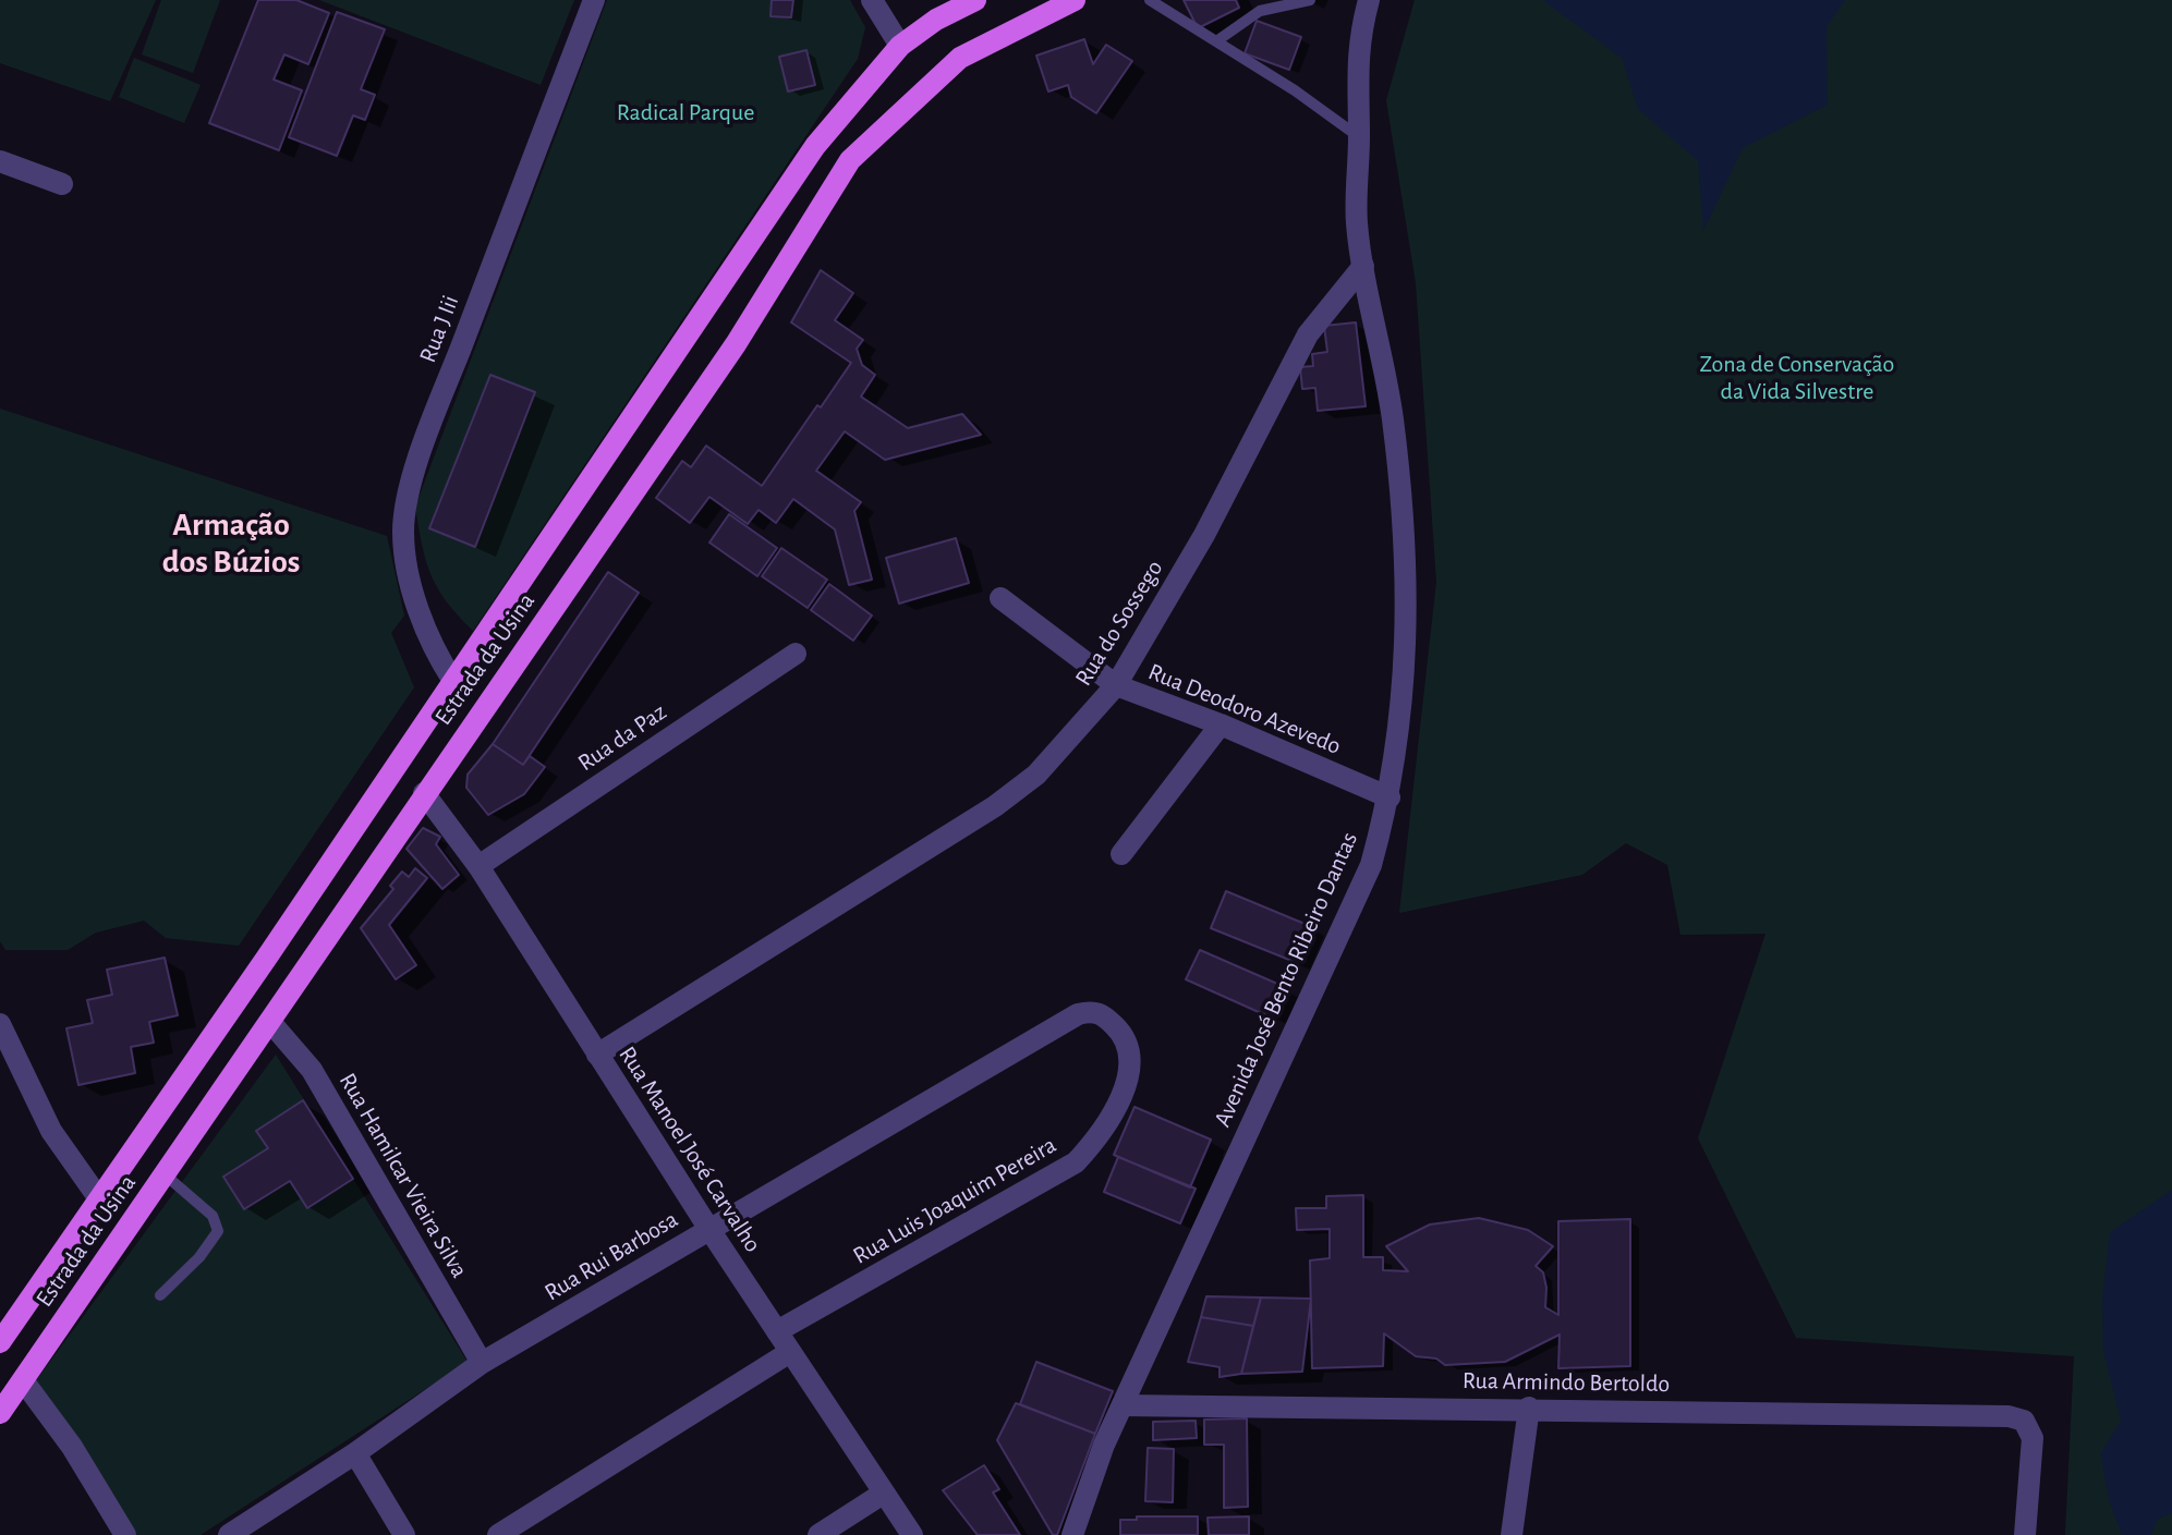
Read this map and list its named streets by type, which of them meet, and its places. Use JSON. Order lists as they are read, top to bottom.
{
  "streets": {
    "main road": ["Estrada da Usina"],
    "street": [
      "Rua J Iii",
      "Rua do Sossego",
      "Rua Deodoro Azevedo",
      "Rua da Paz",
      "Avenida José Bento Ribeiro Dantas",
      "Rua Manoel José Carvalho",
      "Rua Hamilcar Vieira Silva",
      "Rua Luis Joaquim Pereira",
      "Rua Rui Barbosa",
      "Rua Armindo Bertoldo"
    ]
  },
  "crossings": [
    ["Rua J Iii", "Estrada da Usina"],
    ["Rua do Sossego", "Rua Deodoro Azevedo"],
    ["Rua do Sossego", "Avenida José Bento Ribeiro Dantas"],
    ["Rua do Sossego", "Rua Manoel José Carvalho"],
    ["Estrada da Usina", "Rua Manoel José Carvalho"],
    ["Estrada da Usina", "Rua Hamilcar Vieira Silva"],
    ["Rua Deodoro Azevedo", "Avenida José Bento Ribeiro Dantas"],
    ["Rua da Paz", "Rua Manoel José Carvalho"],
    ["Avenida José Bento Ribeiro Dantas", "Rua Armindo Bertoldo"],
    ["Rua Manoel José Carvalho", "Rua Luis Joaquim Pereira"],
    ["Rua Manoel José Carvalho", "Rua Rui Barbosa"],
    ["Rua Hamilcar Vieira Silva", "Rua Rui Barbosa"],
    ["Rua Luis Joaquim Pereira", "Rua Rui Barbosa"]
  ],
  "districts": ["Armação dos Búzios"],
  "parks": ["Radical Parque", "Zona de Conservação da Vida Silvestre"]
}
